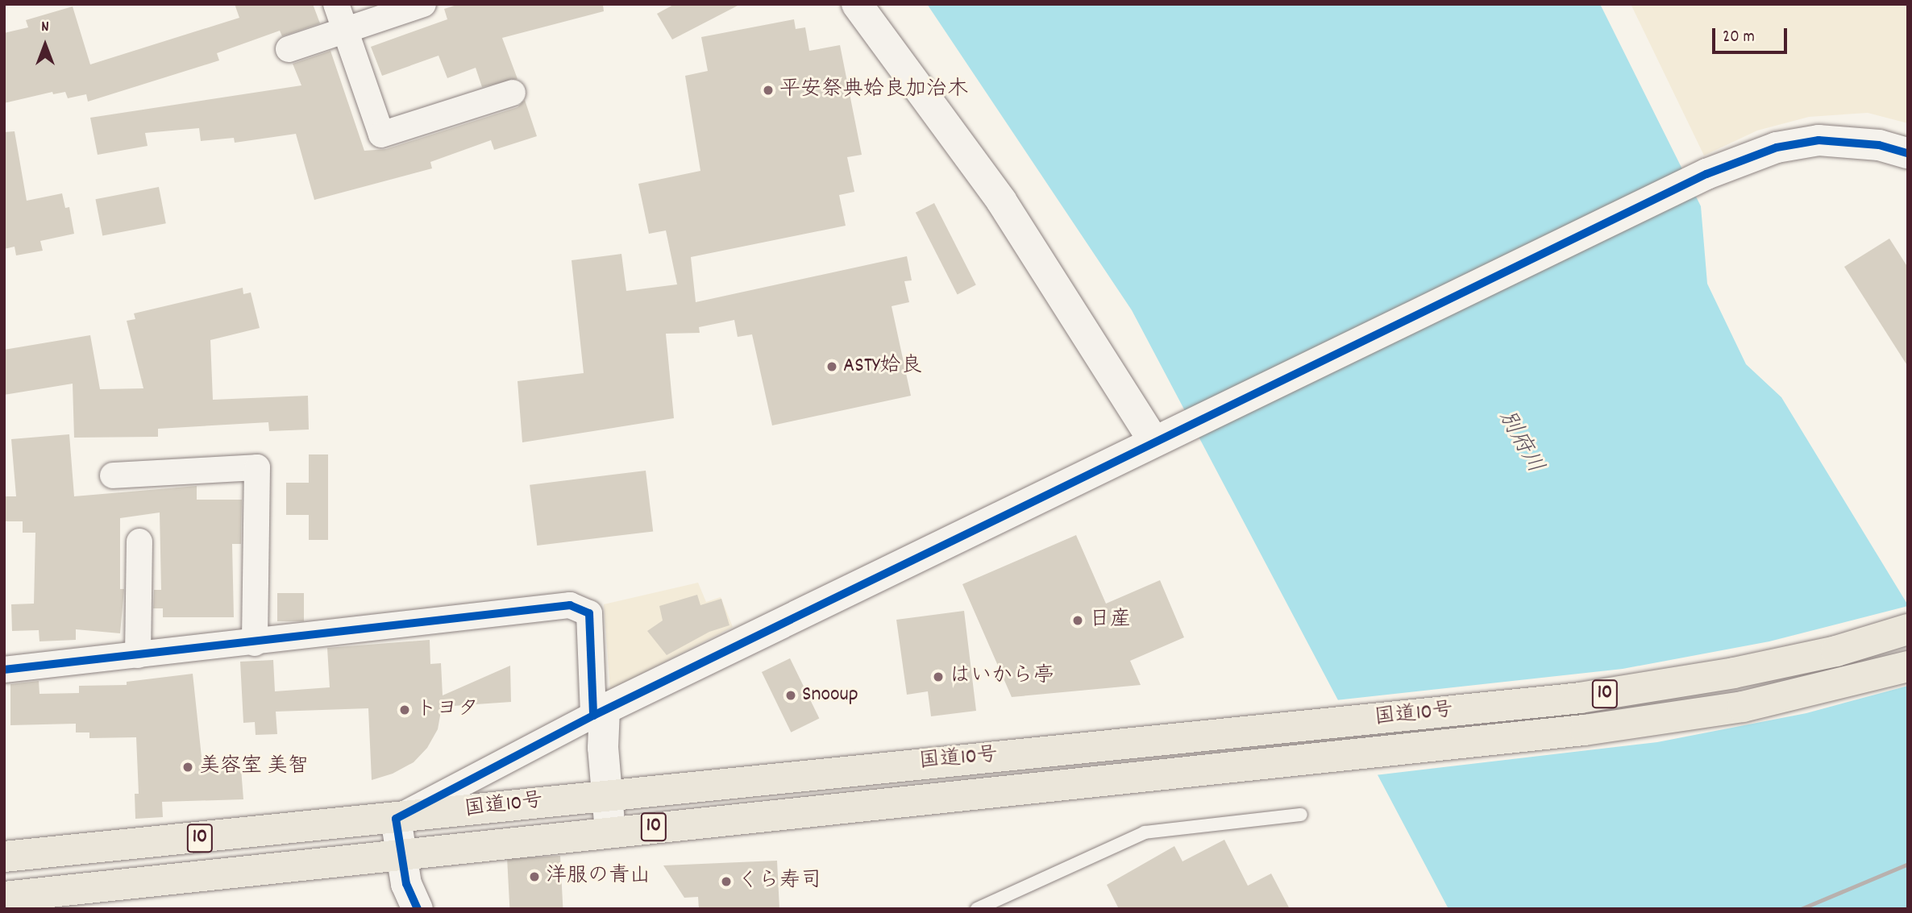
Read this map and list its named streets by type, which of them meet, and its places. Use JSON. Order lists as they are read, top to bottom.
{
  "streets": {
    "highway": ["10", "国道10号"]
  },
  "water": ["別府川"],
  "places": [
    "平安祭典姶良加治木",
    "ASTY姶良",
    "日産",
    "はいから亭",
    "Snooup",
    "トヨタ",
    "美容室 美智",
    "洋服の青山",
    "くら寿司"
  ],
  "scale_bar": "20 m",
  "north": "top"
}
